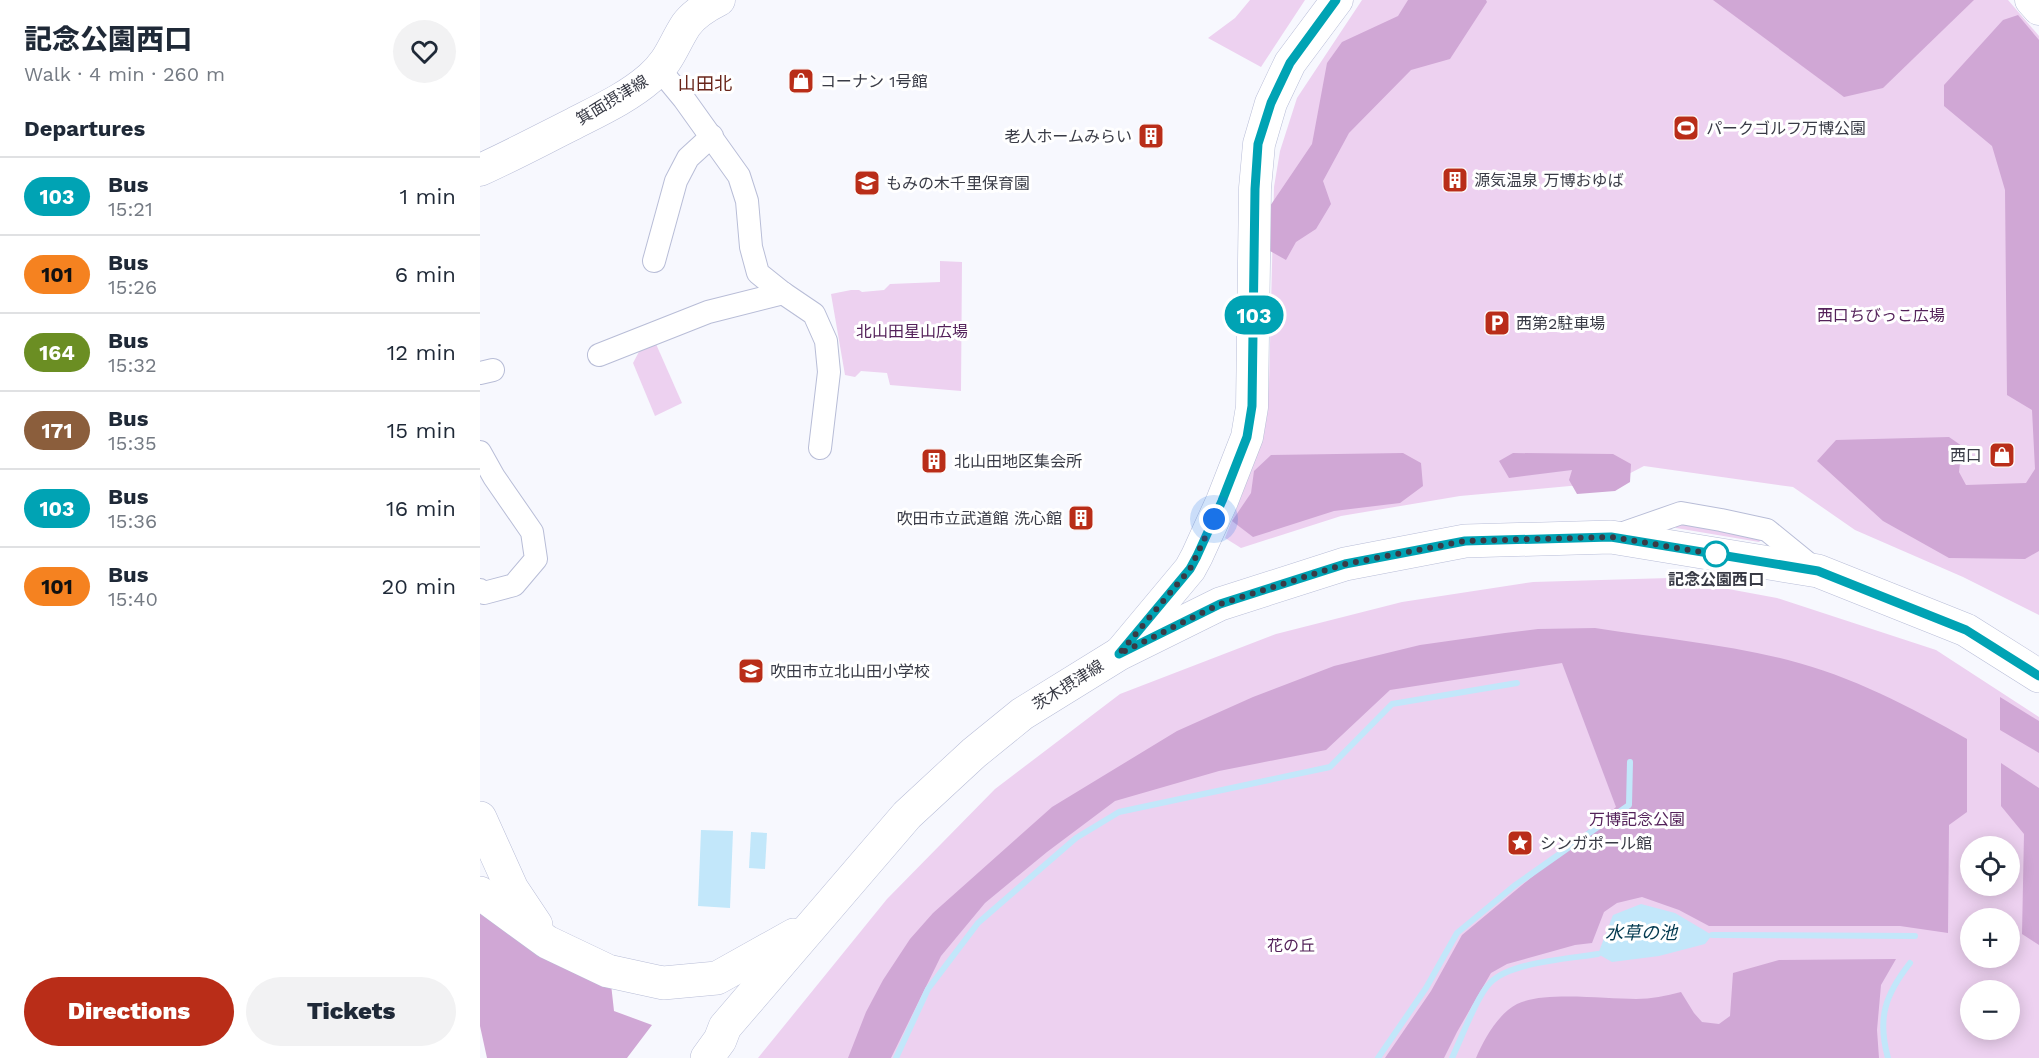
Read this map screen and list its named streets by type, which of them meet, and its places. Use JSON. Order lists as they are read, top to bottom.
{
  "streets": {
    "main road": ["箕面摂津線", "茨木摂津線"]
  },
  "districts": ["山田北"],
  "water": ["水草の池"],
  "parks": [
    "西口ちびっこ広場",
    "北山田星山広場",
    "万博記念公園",
    "花の丘"
  ],
  "places": {
    "shop": ["コーナン 1号館", "西口"],
    "sports": ["パークゴルフ万博公園"],
    "building": [
      "老人ホームみらい",
      "源気温泉 万博おゆば",
      "北山田地区集会所",
      "吹田市立武道館 洗心館"
    ],
    "school or university": ["もみの木千里保育園", "吹田市立北山田小学校"],
    "parking": ["西第2駐車場"],
    "other": ["記念公園西口"],
    "place": ["シンガポール館"]
  },
  "lines": ["bus line 103"],
  "page": {
    "heading": [
      ["記念公園西口", "Walk · 4 min · 260 m"],
      "Departures"
    ],
    "on_map": "103",
    "list": [
      {
        "mark": "103",
        "name": "Bus",
        "note": "15:21",
        "value": "1 min"
      },
      {
        "mark": "101",
        "name": "Bus",
        "note": "15:26",
        "value": "6 min"
      },
      {
        "mark": "164",
        "name": "Bus",
        "note": "15:32",
        "value": "12 min"
      },
      {
        "mark": "171",
        "name": "Bus",
        "note": "15:35",
        "value": "15 min"
      },
      {
        "mark": "103",
        "name": "Bus",
        "note": "15:36",
        "value": "16 min"
      },
      {
        "mark": "101",
        "name": "Bus",
        "note": "15:40",
        "value": "20 min"
      }
    ],
    "map_buttons": ["+", "−"],
    "buttons": ["Directions", "Tickets"]
  }
}
